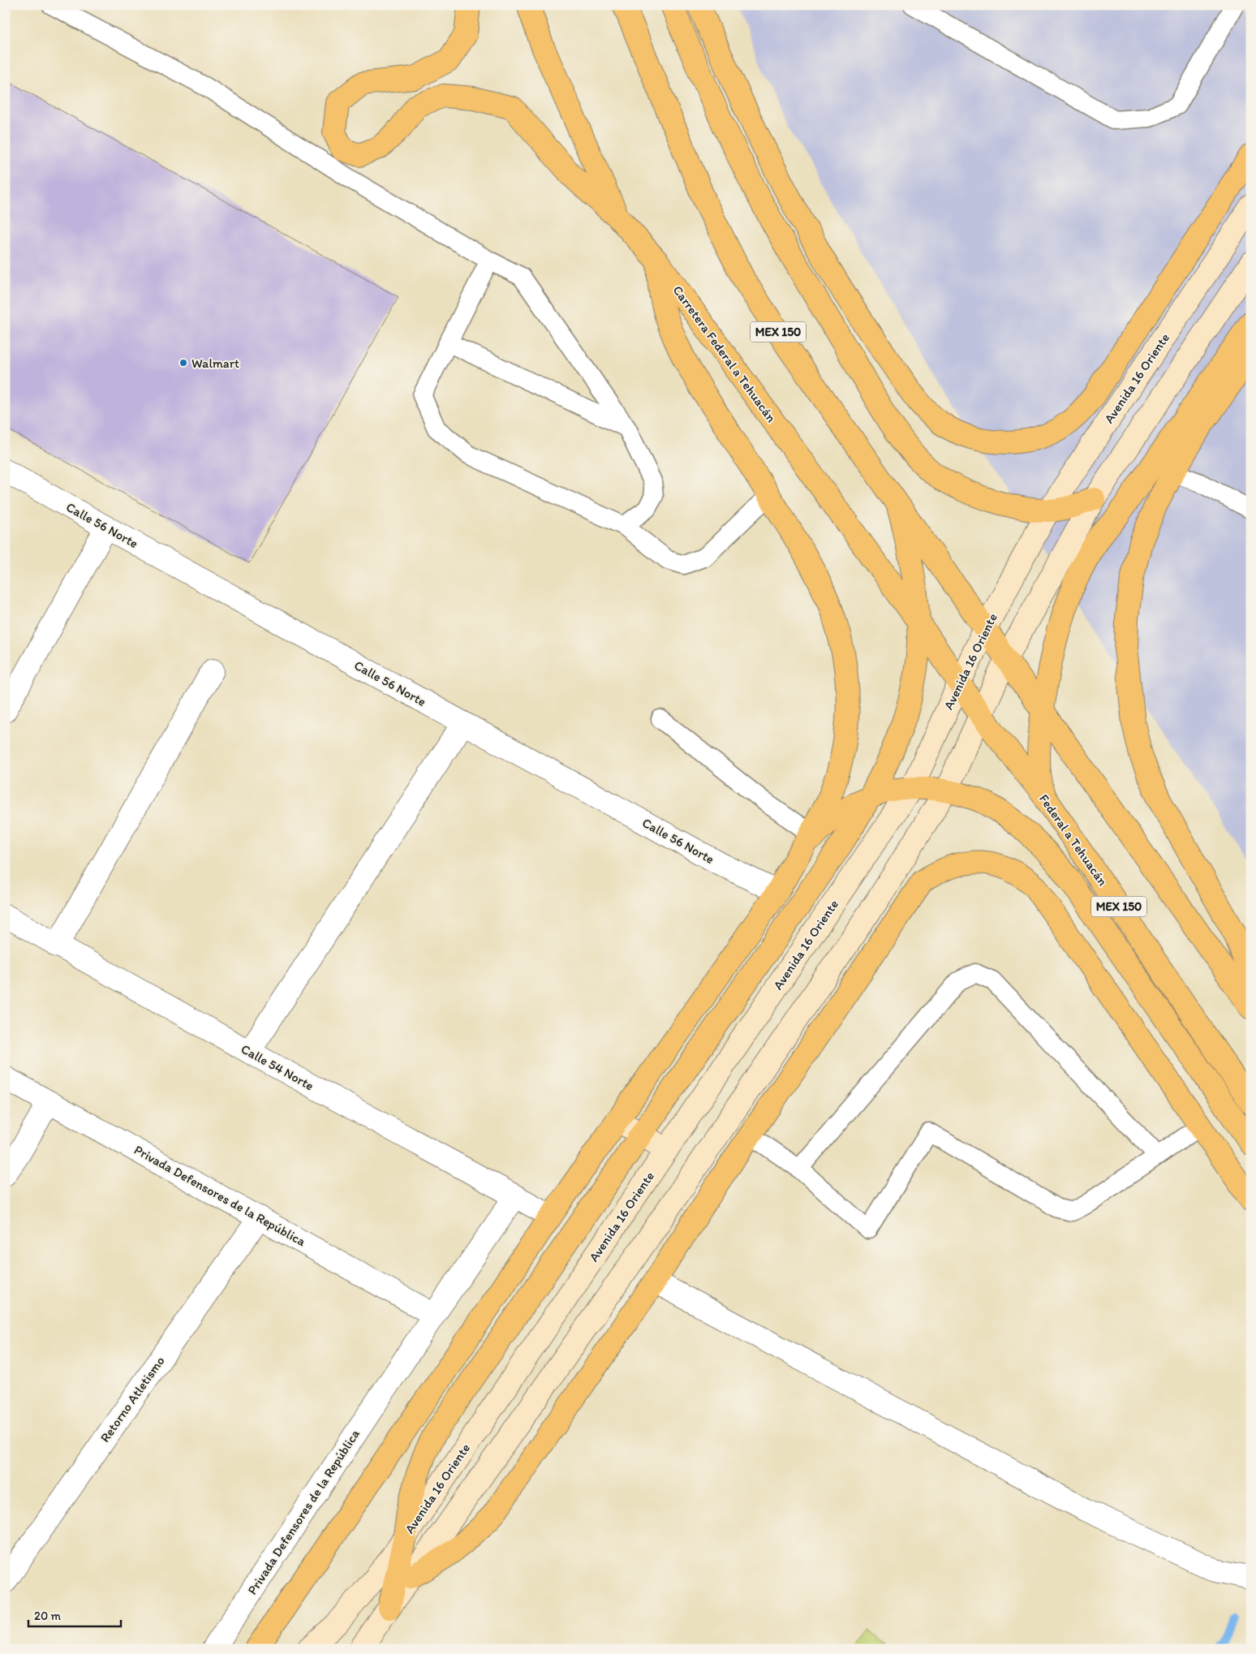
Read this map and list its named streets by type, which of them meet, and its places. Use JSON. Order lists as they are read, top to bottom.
{
  "streets": {
    "main road": [
      "MEX 150",
      "Carretera Federal a Tehuacán",
      "Avenida 16 Oriente",
      "Federal a Tehuacán"
    ],
    "street": [
      "Calle 56 Norte",
      "Calle 54 Norte",
      "Privada Defensores de la República",
      "Retorno Atletismo"
    ]
  },
  "crossings": [
    ["MEX 150", "Avenida 16 Oriente"],
    ["Carretera Federal a Tehuacán", "Avenida 16 Oriente"],
    ["Carretera Federal a Tehuacán", "Federal a Tehuacán"],
    ["Avenida 16 Oriente", "Federal a Tehuacán"],
    ["Calle 54 Norte", "Privada Defensores de la República"],
    ["Privada Defensores de la República", "Retorno Atletismo"]
  ],
  "places": ["Walmart"],
  "scale_bar": "20 m"
}
